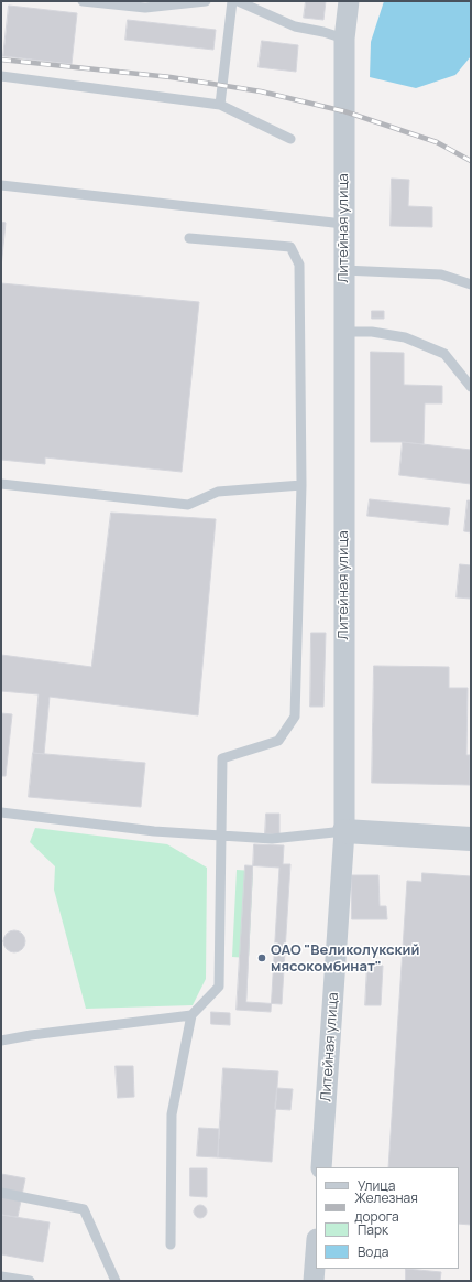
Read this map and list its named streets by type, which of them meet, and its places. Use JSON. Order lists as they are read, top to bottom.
{
  "streets": {
    "street": ["Литейная улица"]
  },
  "places": ["ОАО \"Великолукский мясокомбинат\""],
  "legend": [
    "Улица",
    "Железная дорога",
    "Парк",
    "Вода"
  ]
}
